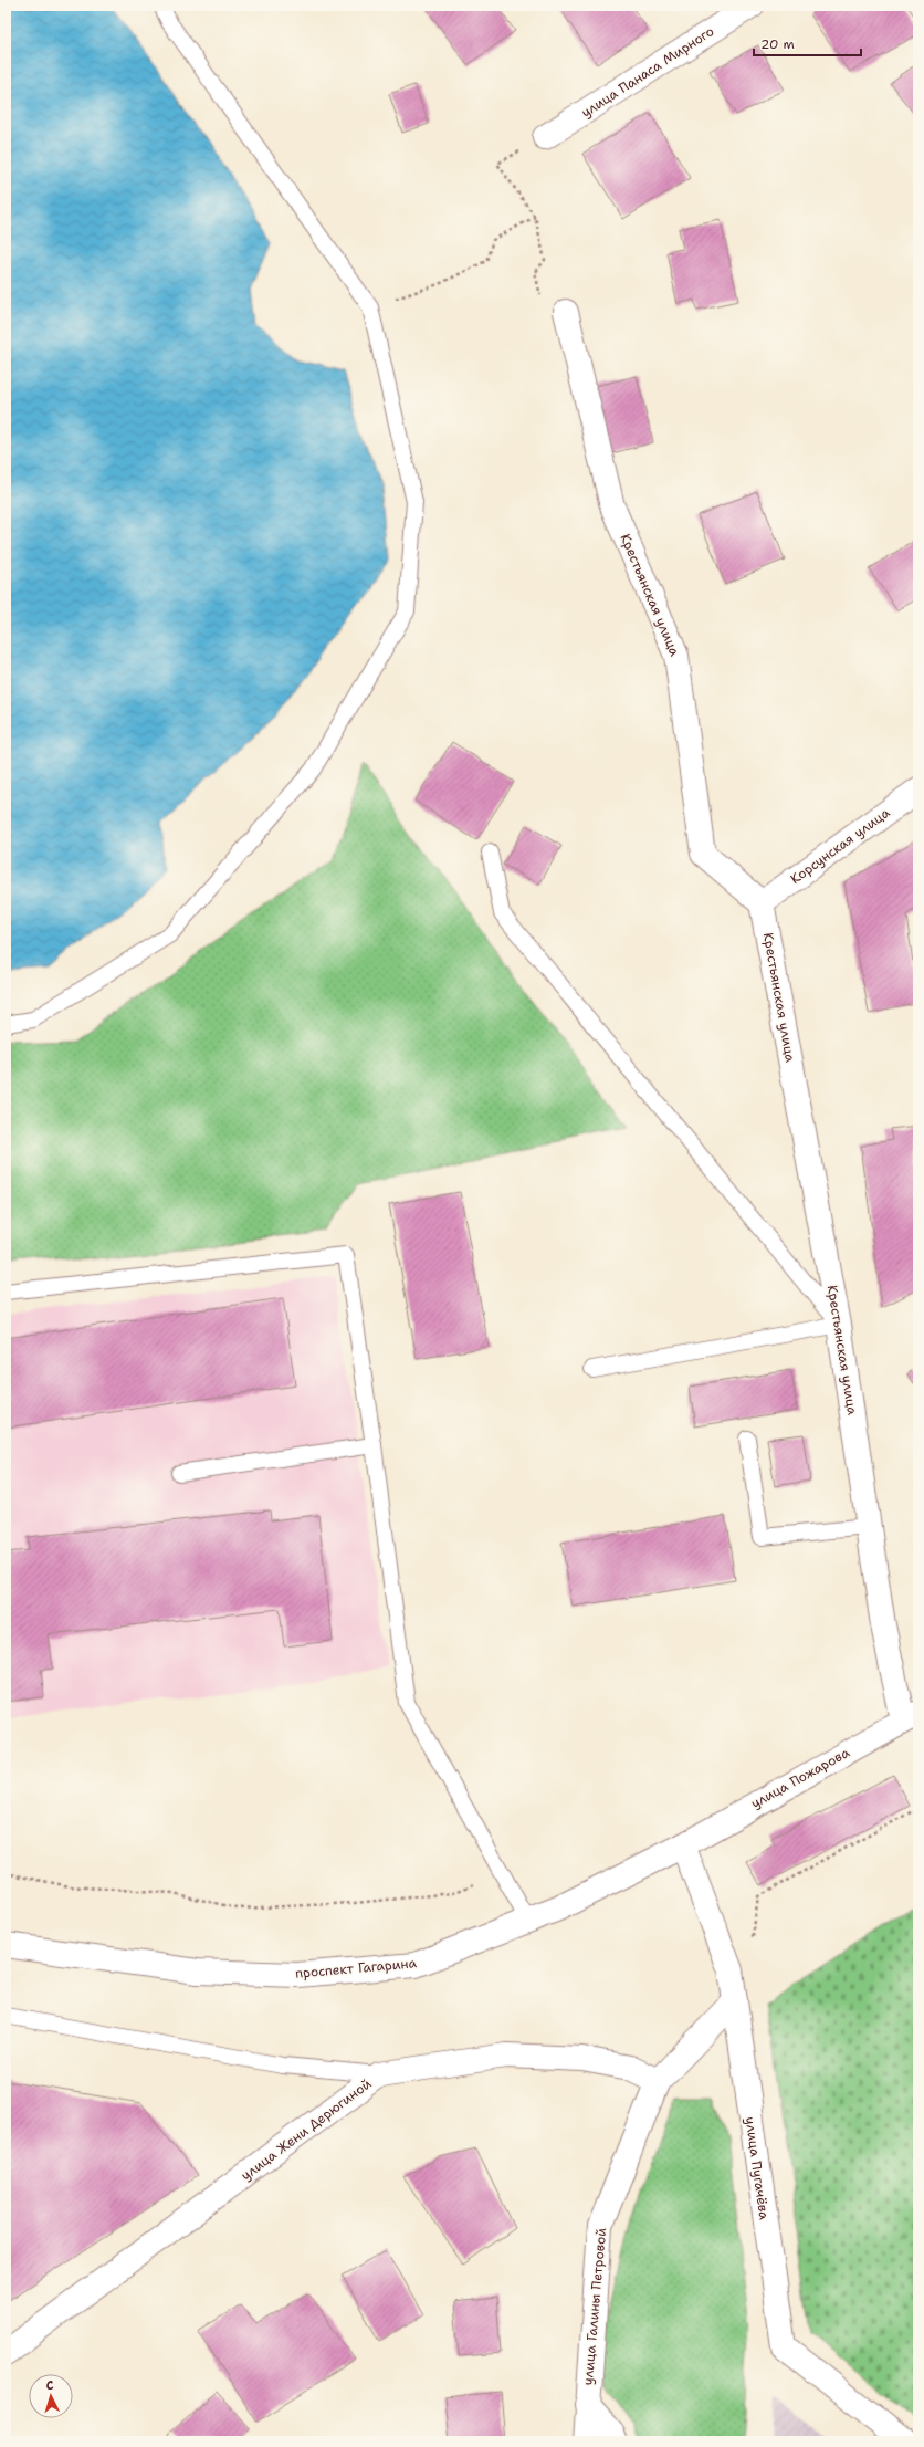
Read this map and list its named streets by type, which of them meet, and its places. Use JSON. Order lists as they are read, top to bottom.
{
  "streets": {
    "street": [
      "улица Панаса Мирного",
      "Крестьянская улица",
      "Корсунская улица",
      "улица Пожарова",
      "проспект Гагарина",
      "улица Жени Дерюгиной",
      "улица Пугачёва",
      "улица Галины Петровой"
    ]
  },
  "crossings": [
    ["Крестьянская улица", "Корсунская улица"],
    ["Крестьянская улица", "улица Пожарова"],
    ["улица Пожарова", "проспект Гагарина"],
    ["улица Пожарова", "улица Пугачёва"],
    ["проспект Гагарина", "улица Пугачёва"],
    ["улица Жени Дерюгиной", "улица Галины Петровой"],
    ["улица Пугачёва", "улица Галины Петровой"]
  ],
  "scale_bar": "20 m",
  "north": "top"
}
